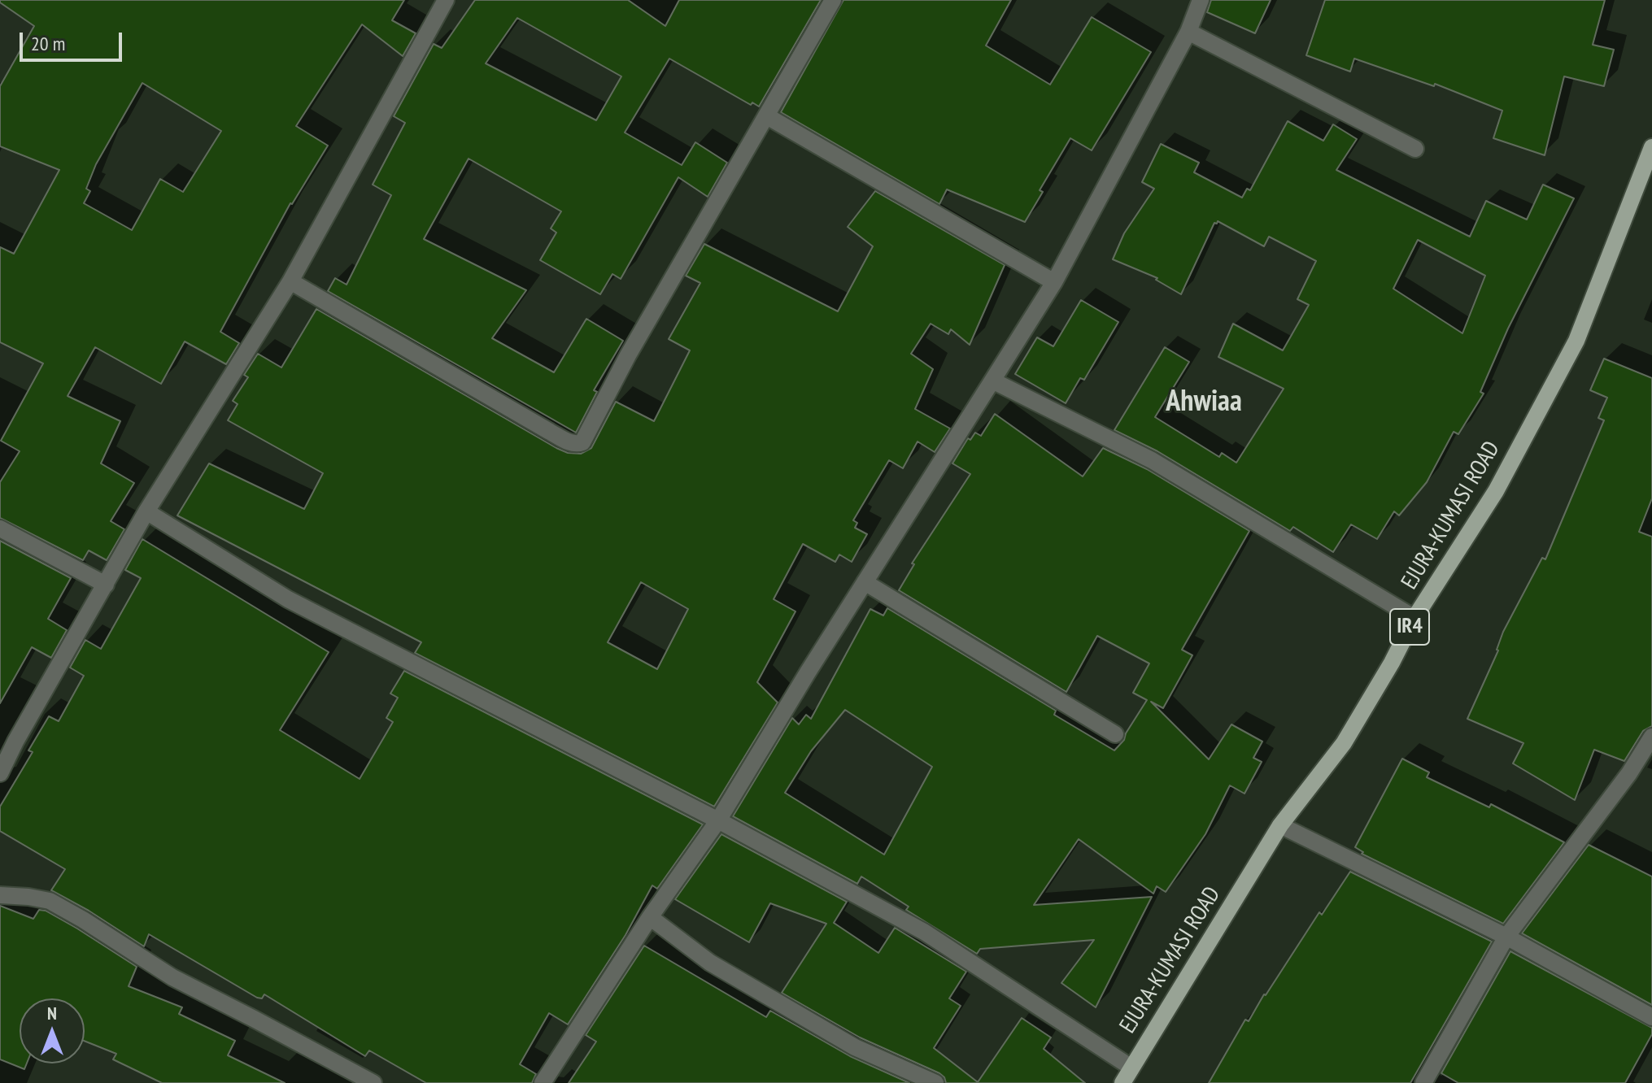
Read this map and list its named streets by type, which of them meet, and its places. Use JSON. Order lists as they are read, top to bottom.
{
  "streets": {
    "main road": ["EJURA-KUMASI ROAD", "IR4"]
  },
  "districts": ["Ahwiaa"],
  "scale_bar": "20 m",
  "north": "top"
}
